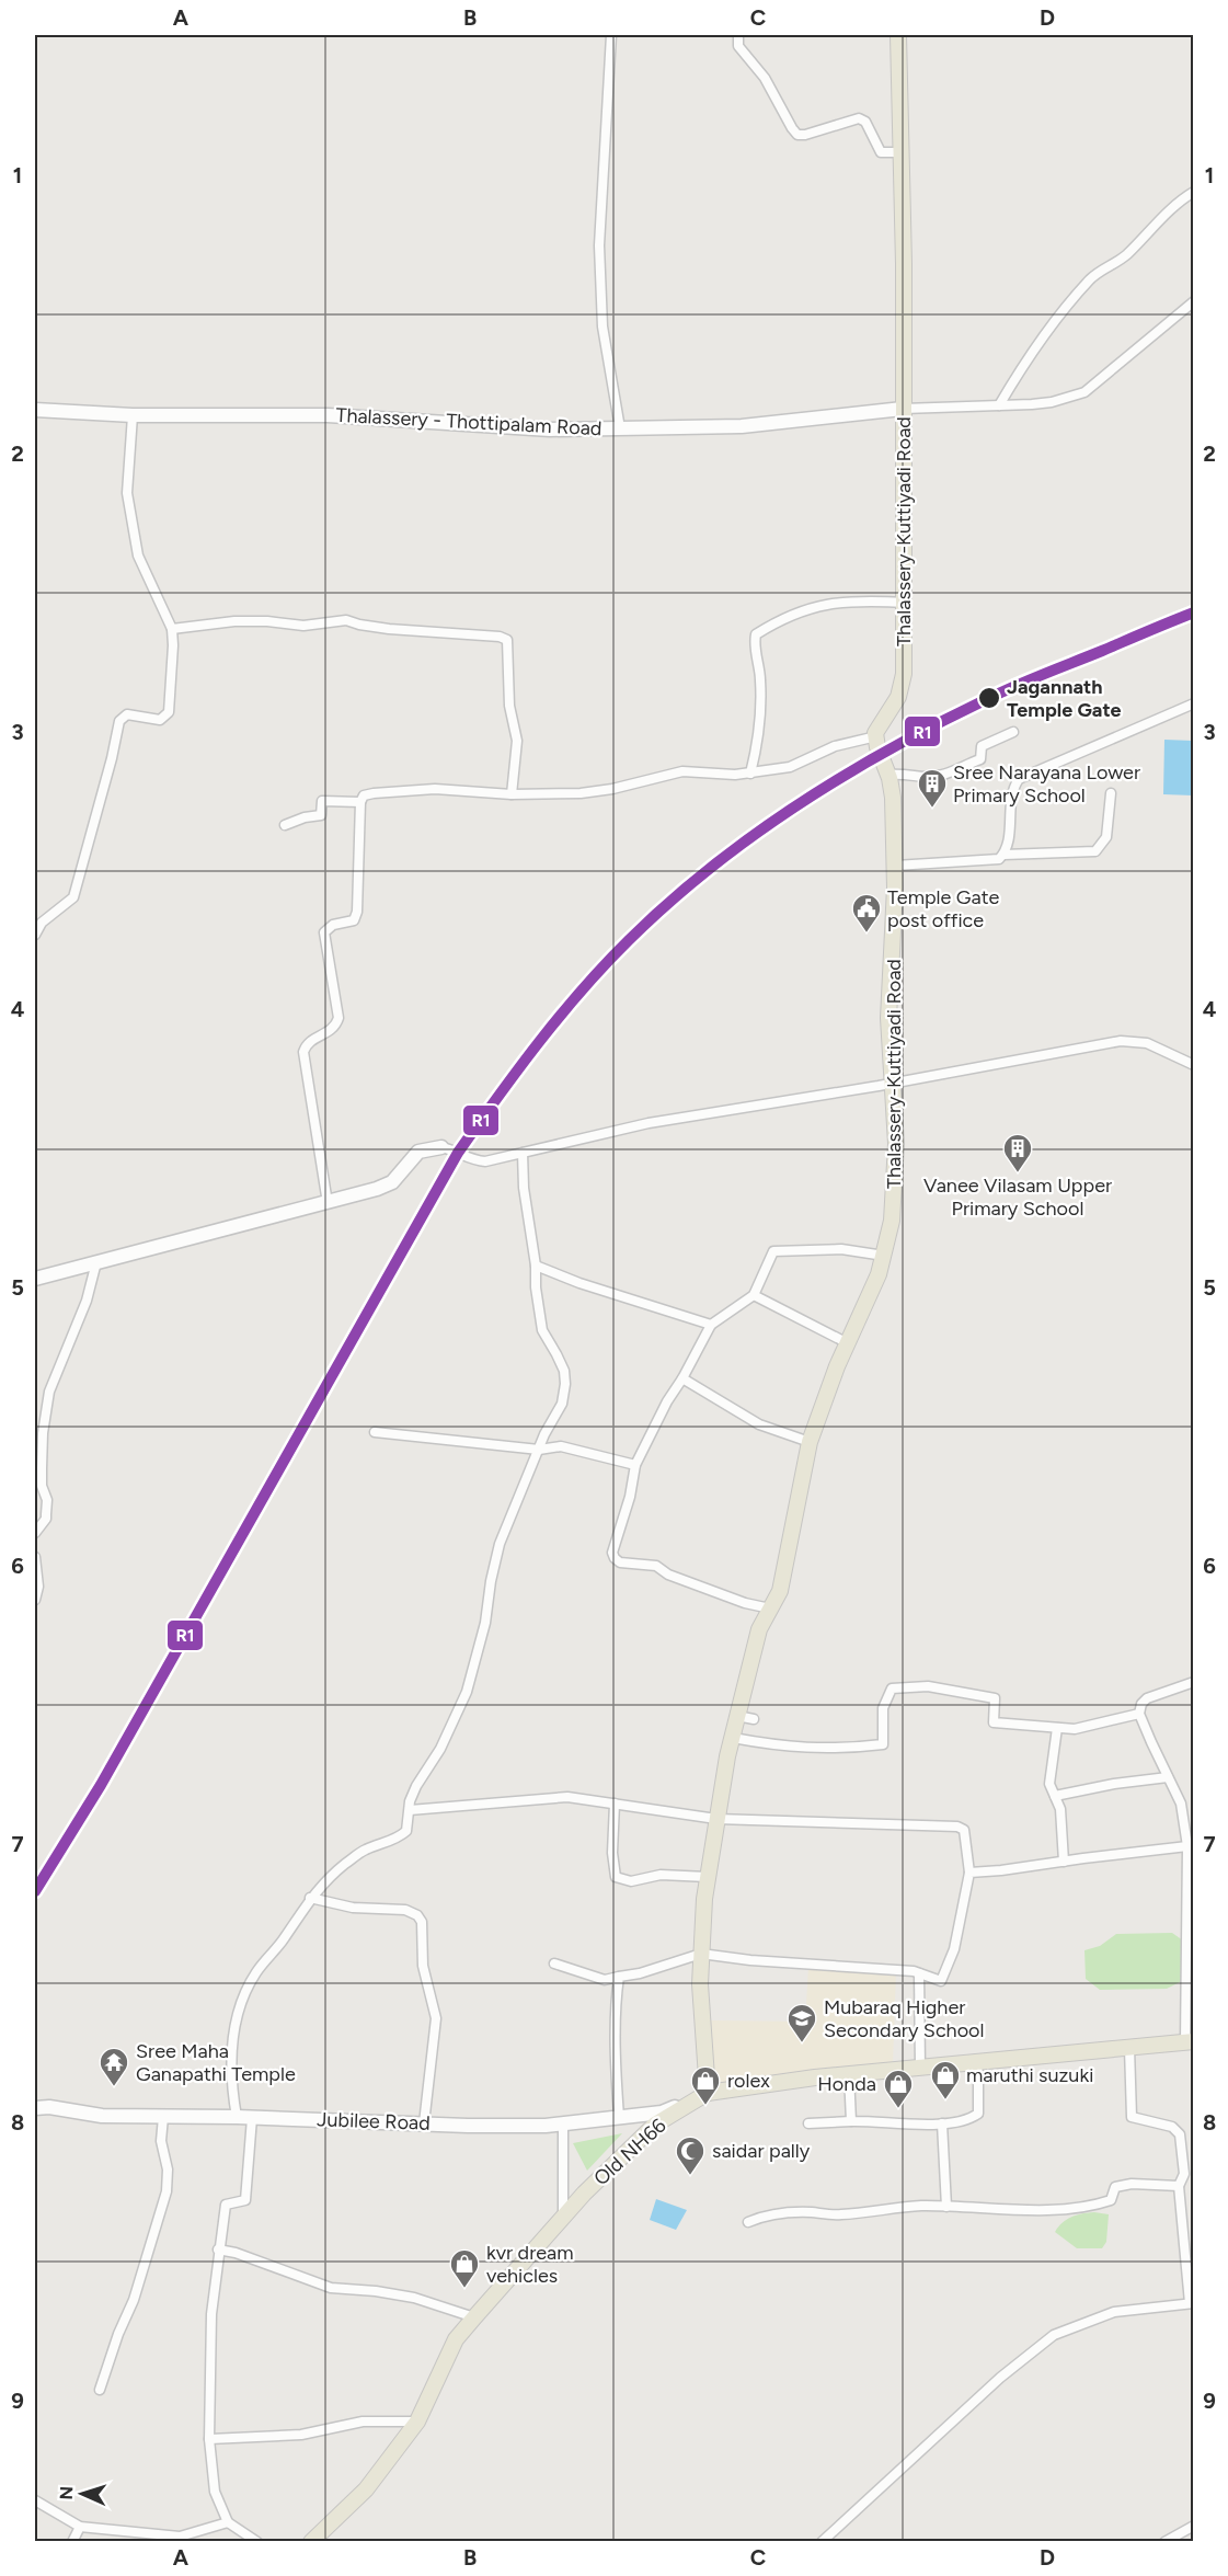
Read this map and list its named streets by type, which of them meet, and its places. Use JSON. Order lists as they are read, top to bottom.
{
  "streets": {
    "main road": ["Thalassery-Kuttiyadi Road", "Old NH66"],
    "street": ["Thalassery - Thottipalam Road", "Jubilee Road"]
  },
  "crossings": [
    ["Thalassery - Thottipalam Road", "Thalassery-Kuttiyadi Road"],
    ["Thalassery-Kuttiyadi Road", "Jubilee Road"],
    ["Thalassery-Kuttiyadi Road", "Old NH66"],
    ["Jubilee Road", "Old NH66"]
  ],
  "places": {
    "other": ["Jagannath Temple Gate"],
    "building": ["Sree Narayana Lower Primary School", "Vanee Vilasam Upper Primary School"],
    "public building": ["Temple Gate post office"],
    "school or university": ["Mubaraq Higher Secondary School"],
    "temple": ["Sree Maha Ganapathi Temple"],
    "shop": [
      "maruthi suzuki",
      "rolex",
      "Honda",
      "kvr dream vehicles"
    ],
    "mosque": ["saidar pally"]
  },
  "lines": ["transit line R1"],
  "north": "left",
  "grid": {
    "columns": [
      "A",
      "B",
      "C",
      "D"
    ],
    "rows": [
      "1",
      "2",
      "3",
      "4",
      "5",
      "6",
      "7",
      "8",
      "9"
    ]
  }
}
